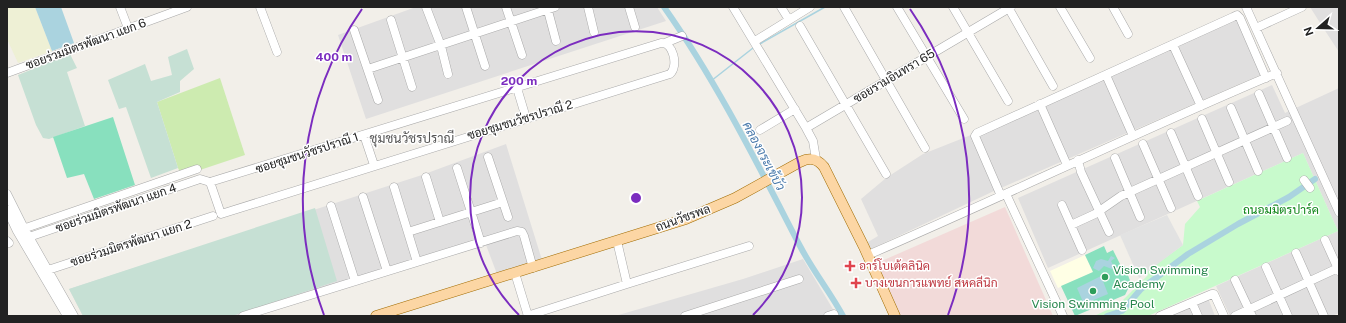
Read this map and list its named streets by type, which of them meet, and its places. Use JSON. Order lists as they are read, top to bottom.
{
  "streets": {
    "main road": ["ถนนวัชรพล"],
    "street": [
      "ซอยร่วมมิตรพัฒนา แยก 6",
      "ซอยรามอินทรา 65",
      "ซอยชุมชนวัชรปราณี 2",
      "ซอยชุมชนวัชรปราณี 1",
      "ซอยร่วมมิตรพัฒนา แยก 4",
      "ซอยร่วมมิตรพัฒนา แยก 2"
    ]
  },
  "crossings": [
    ["ซอยชุมชนวัชรปราณี 2", "ซอยชุมชนวัชรปราณี 1"],
    ["ซอยชุมชนวัชรปราณี 2", "ซอยร่วมมิตรพัฒนา แยก 4"],
    ["ซอยชุมชนวัชรปราณี 1", "ซอยร่วมมิตรพัฒนา แยก 4"]
  ],
  "districts": ["ชุมชนวัชรปราณี"],
  "water": ["คลองจระเข้บัว"],
  "parks": ["ถนอมมิตรปาร์ค"],
  "places": {
    "health": ["อาร์โบเต้คลินิค", "บางเขนการแพทย์ สหคลีนิก"],
    "other": ["Vision Swimming Academy", "Vision Swimming Pool"]
  },
  "north": "left",
  "rings": ["400 m", "200 m"]
}
